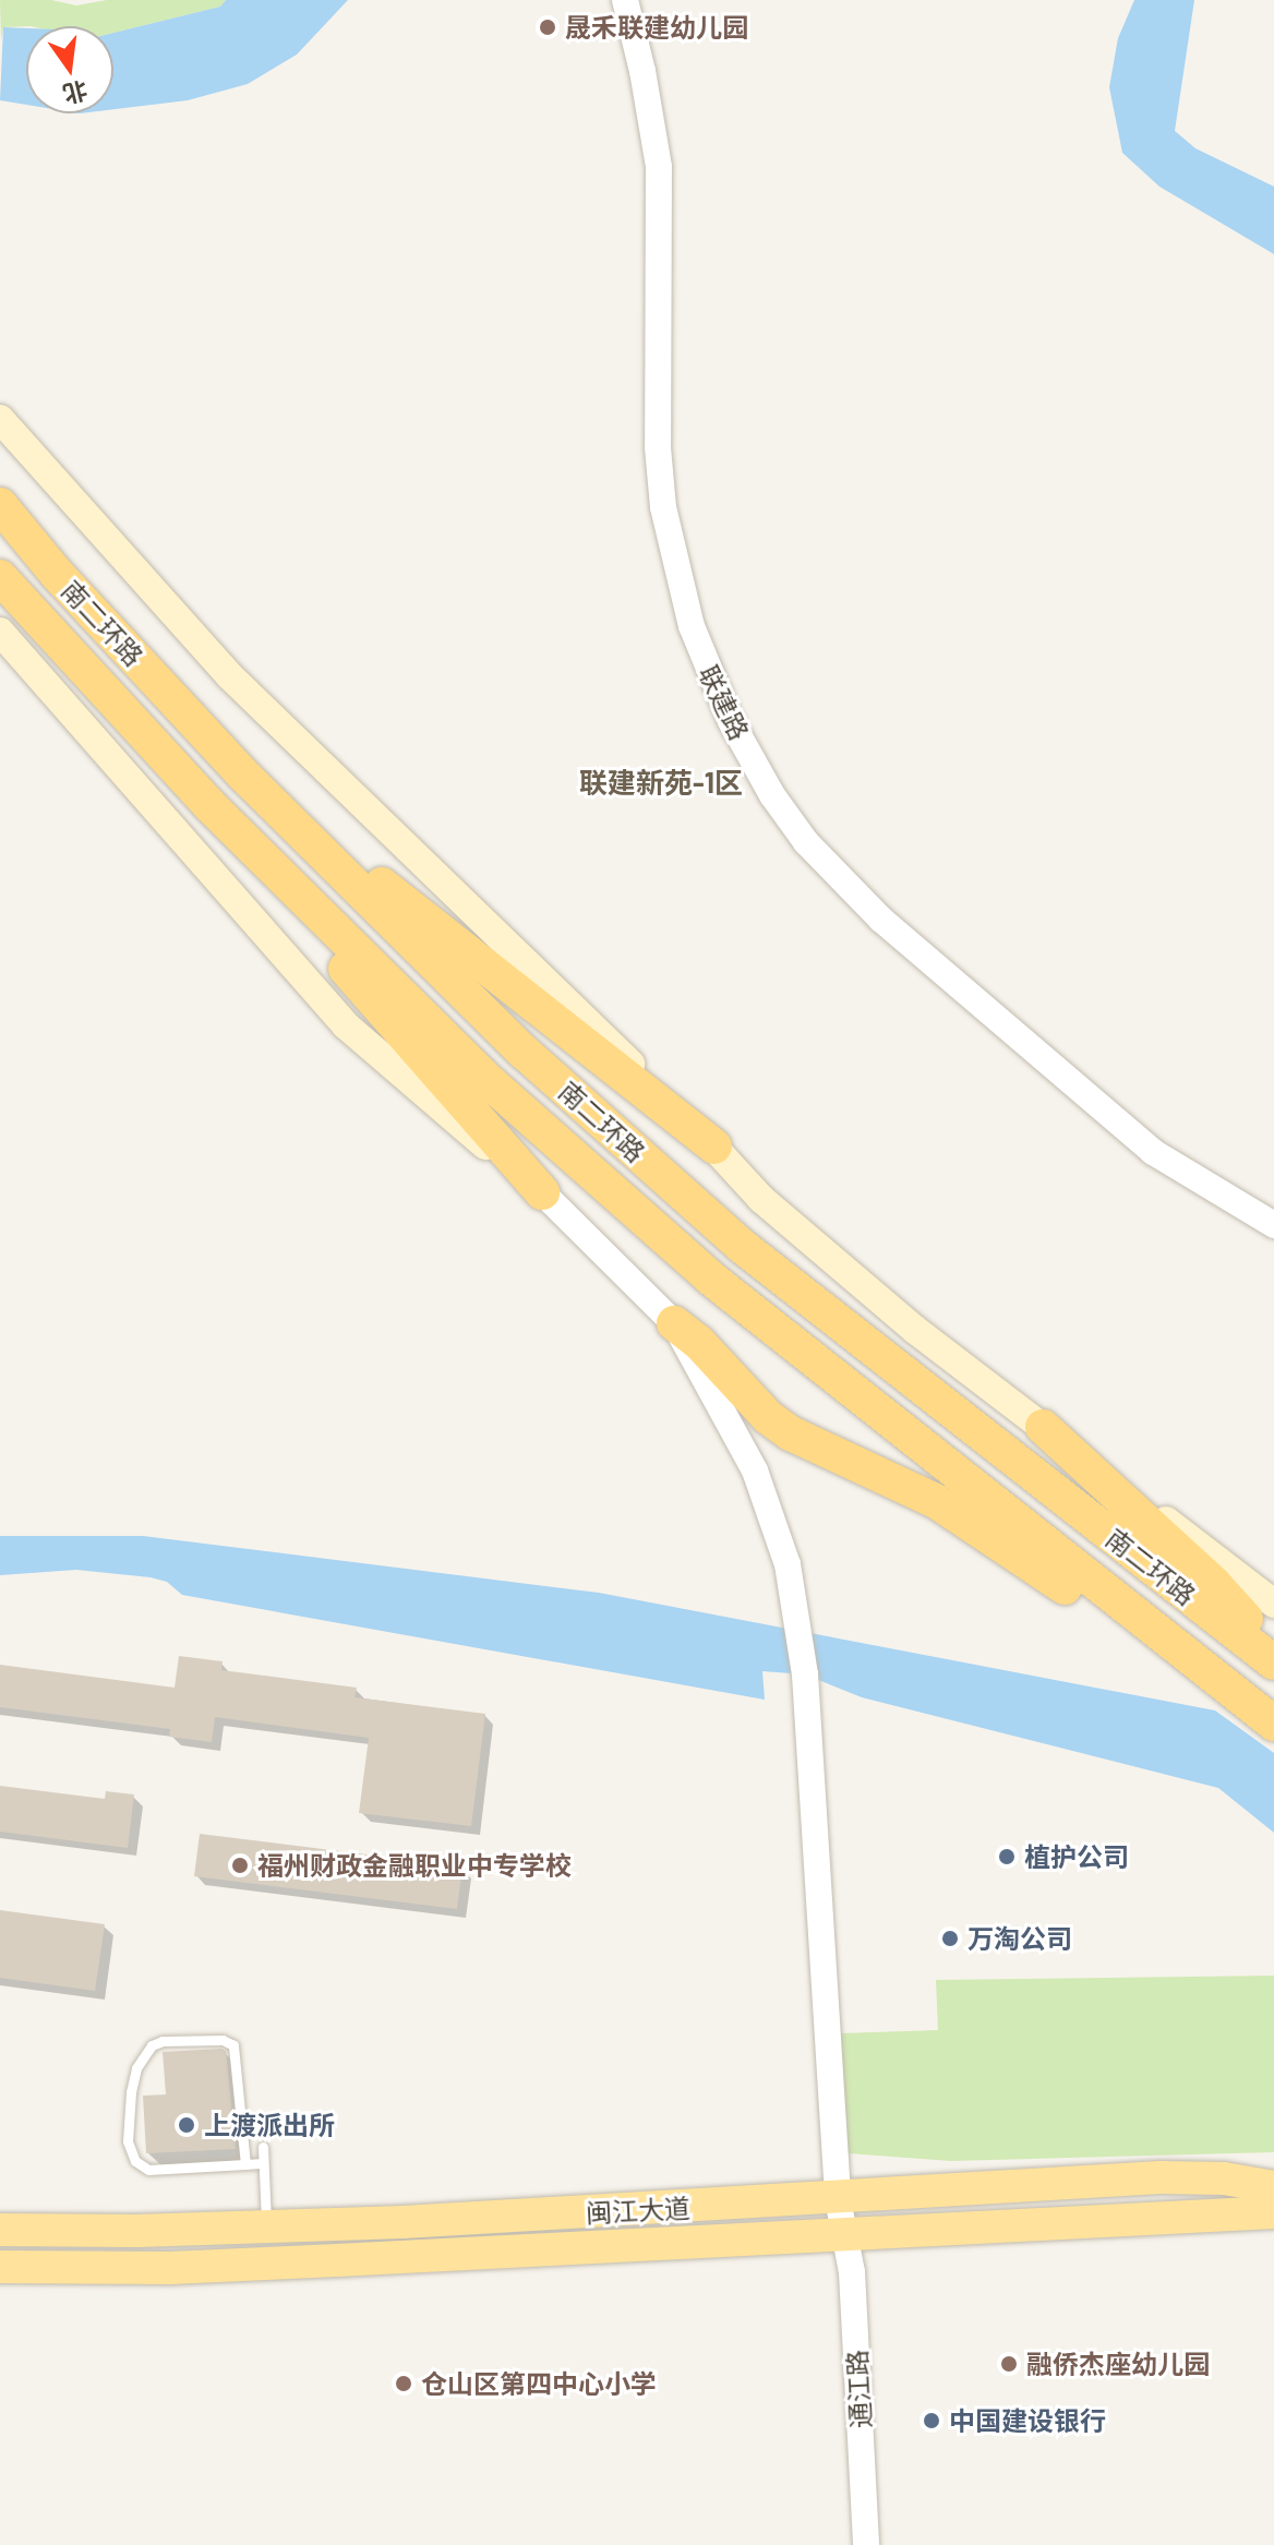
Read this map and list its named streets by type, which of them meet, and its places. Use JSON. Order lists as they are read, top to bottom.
{
  "streets": {
    "highway": ["南二环路"],
    "main road": ["闽江大道"],
    "street": ["联建路", "通江路"]
  },
  "crossings": [
    ["闽江大道", "通江路"]
  ],
  "districts": ["联建新苑-1区"],
  "places": [
    "晟禾联建幼儿园",
    "植护公司",
    "福州财政金融职业中专学校",
    "万淘公司",
    "上渡派出所",
    "融侨杰座幼儿园",
    "仓山区第四中心小学",
    "中国建设银行"
  ],
  "north": "bottom"
}
